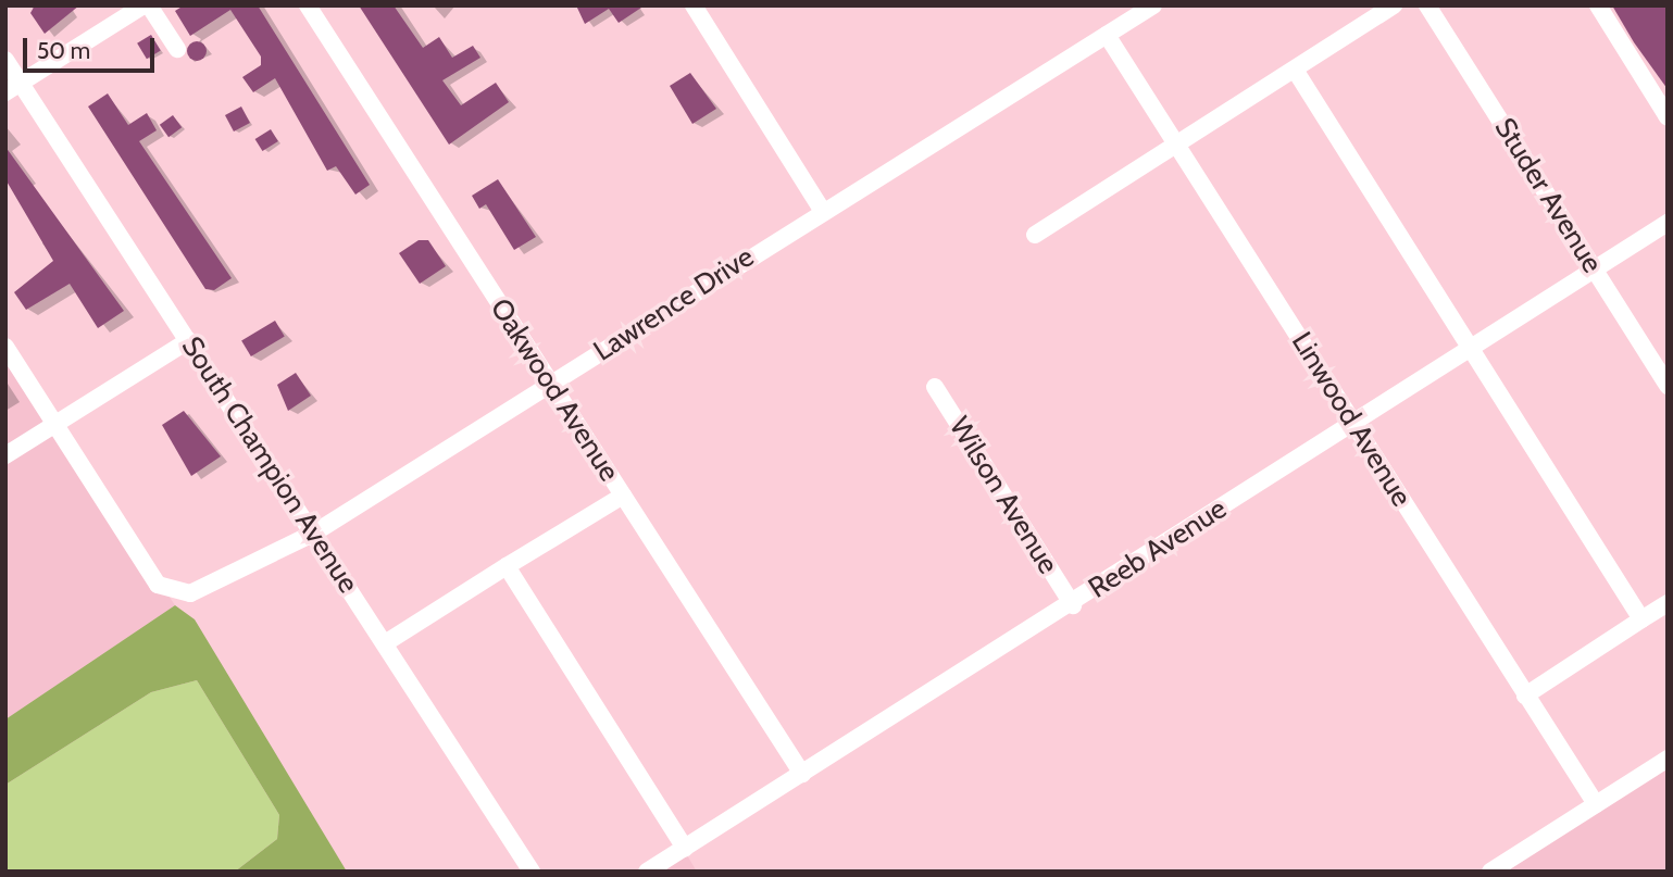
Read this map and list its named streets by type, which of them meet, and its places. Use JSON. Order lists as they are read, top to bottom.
{
  "streets": {
    "street": [
      "Studer Avenue",
      "Lawrence Drive",
      "Oakwood Avenue",
      "Linwood Avenue",
      "South Champion Avenue",
      "Wilson Avenue",
      "Reeb Avenue"
    ]
  },
  "crossings": [
    ["Studer Avenue", "Reeb Avenue"],
    ["Lawrence Drive", "Oakwood Avenue"],
    ["Lawrence Drive", "Linwood Avenue"],
    ["Lawrence Drive", "South Champion Avenue"],
    ["Oakwood Avenue", "Reeb Avenue"],
    ["Linwood Avenue", "Reeb Avenue"],
    ["Wilson Avenue", "Reeb Avenue"]
  ],
  "scale_bar": "50 m"
}
